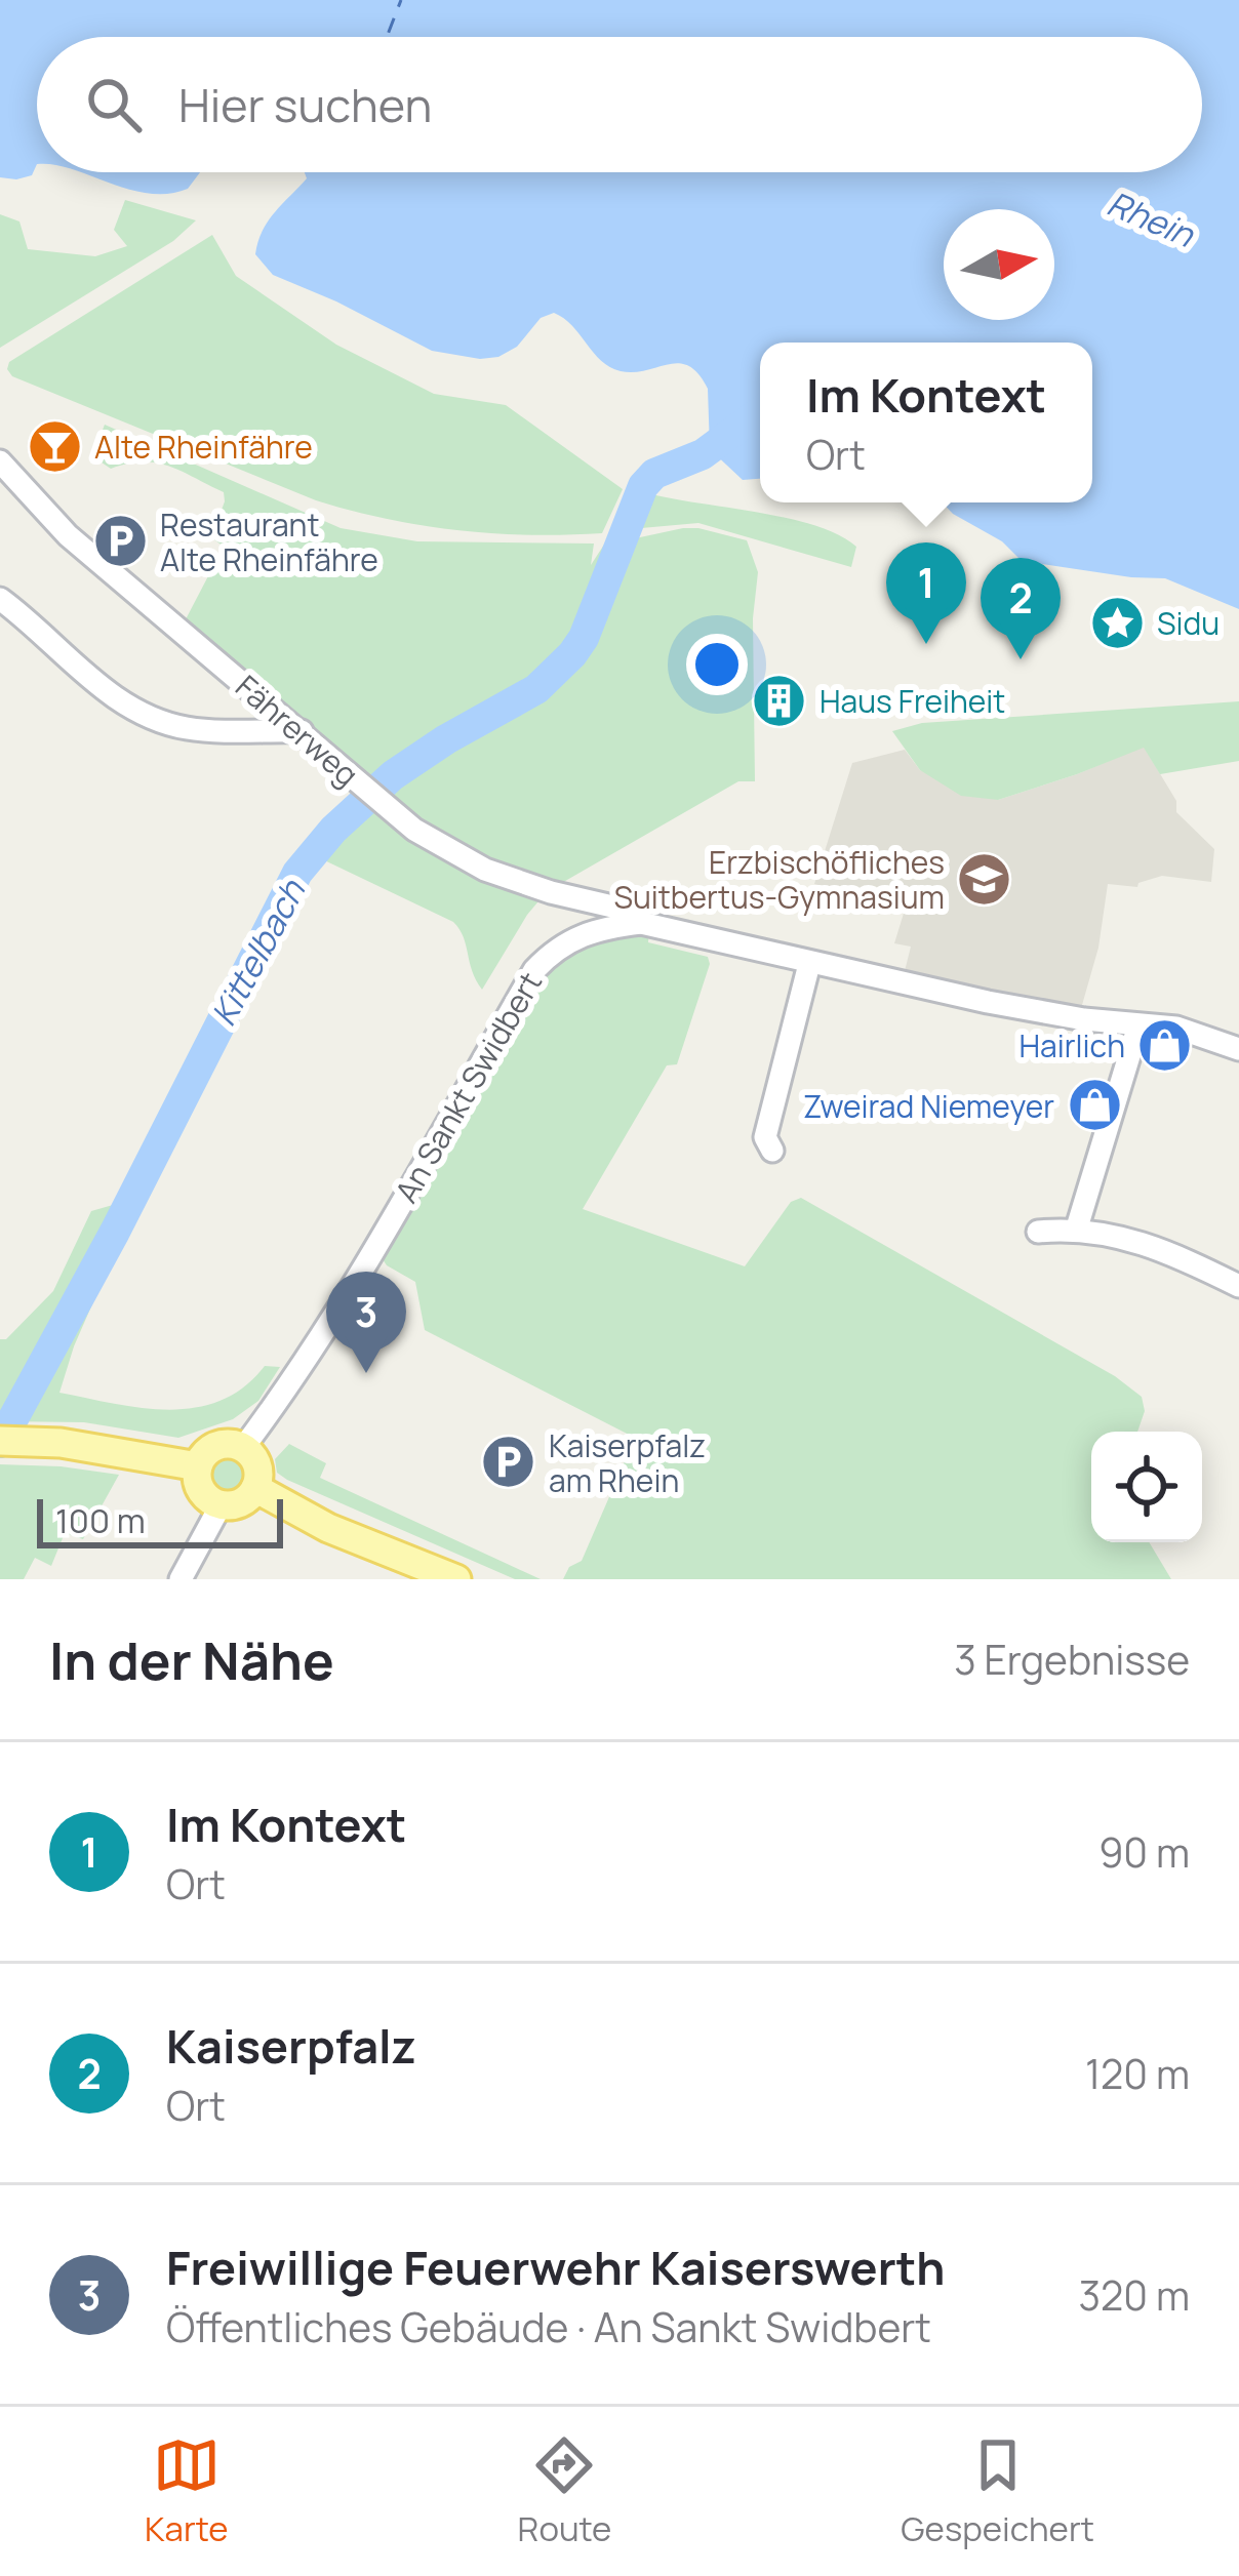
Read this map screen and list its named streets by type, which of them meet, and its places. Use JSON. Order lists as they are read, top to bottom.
{
  "streets": {
    "street": ["Fährerweg", "An Sankt Swidbert"]
  },
  "crossings": [
    ["Fährerweg", "An Sankt Swidbert"]
  ],
  "water": ["Rhein", "Kittelbach"],
  "places": {
    "bar": ["Alte Rheinfähre"],
    "parking": ["Restaurant Alte Rheinfähre", "Kaiserpfalz am Rhein"],
    "place": ["Sidu"],
    "building": ["Haus Freiheit"],
    "school or university": ["Erzbischöfliches Suitbertus-Gymnasium"],
    "shop": ["Hairlich", "Zweirad Niemeyer"]
  },
  "scale_bar": "100 m",
  "north": "right",
  "page": {
    "search": "Hier suchen",
    "popup": ["Im Kontext", "Ort"],
    "pins": ["1", "2", "3"],
    "scale": "100 m",
    "heading": ["In der Nähe", "3 Ergebnisse"],
    "list": [
      {
        "mark": "1",
        "name": "Im Kontext",
        "note": "Ort",
        "value": "90 m"
      },
      {
        "mark": "2",
        "name": "Kaiserpfalz",
        "note": "Ort",
        "value": "120 m"
      },
      {
        "mark": "3",
        "name": "Freiwillige Feuerwehr Kaiserswerth",
        "note": "Öffentliches Gebäude · An Sankt Swidbert",
        "value": "320 m"
      }
    ],
    "nav": ["Karte", "Route", "Gespeichert"]
  }
}
